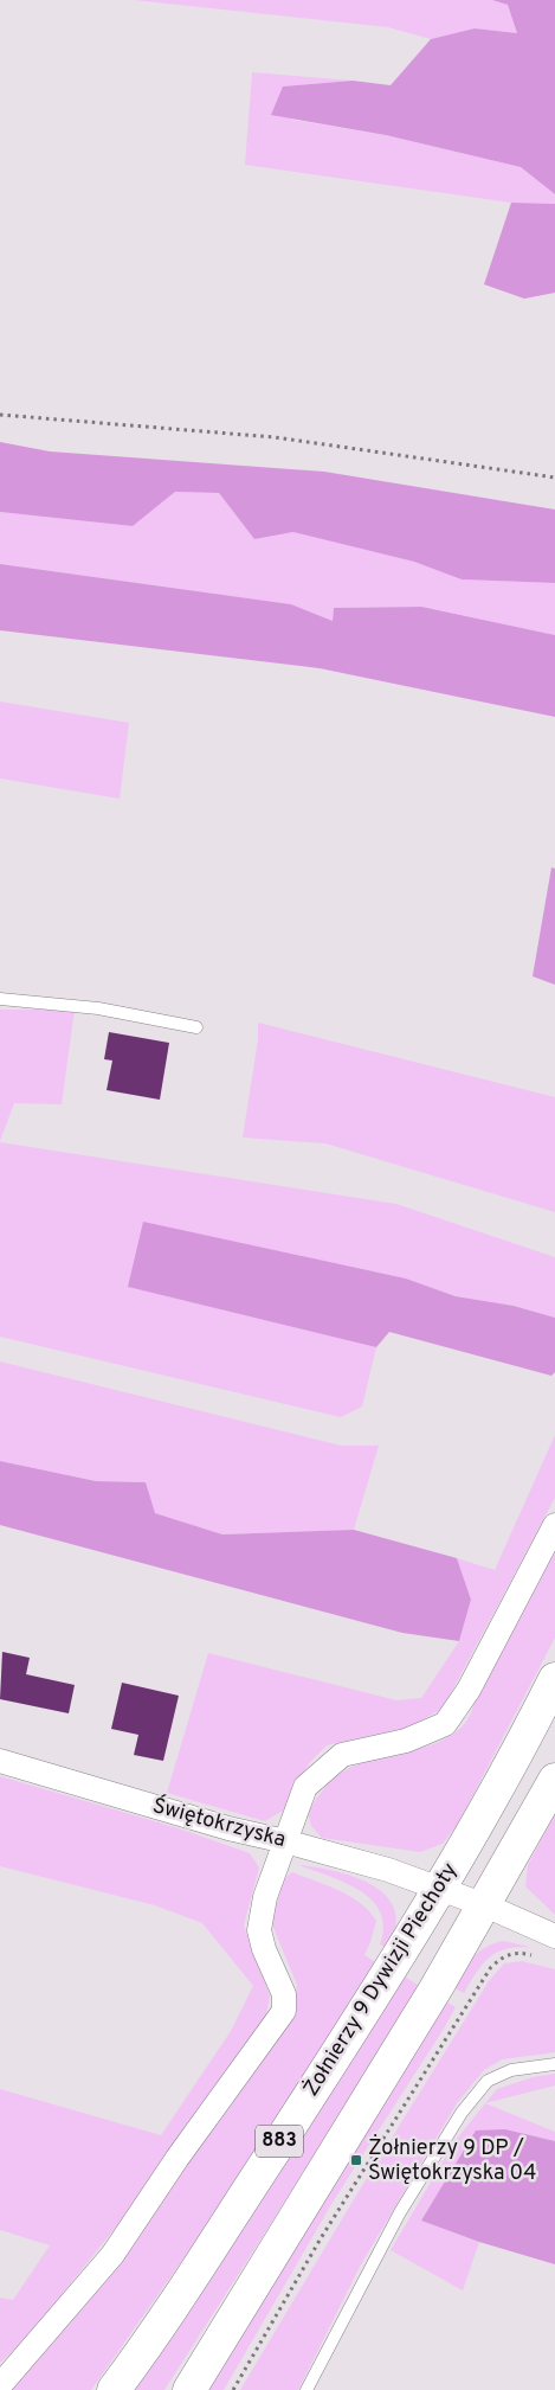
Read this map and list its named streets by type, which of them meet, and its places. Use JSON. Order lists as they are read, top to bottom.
{
  "streets": {
    "highway": ["Żołnierzy 9 Dywizji Piechoty", "883"],
    "street": ["Świętokrzyska"]
  },
  "crossings": [
    ["Świętokrzyska", "Żołnierzy 9 Dywizji Piechoty"],
    ["Świętokrzyska", "883"]
  ],
  "places": {
    "transit": ["Żołnierzy 9 DP / Świętokrzyska 04"]
  }
}
